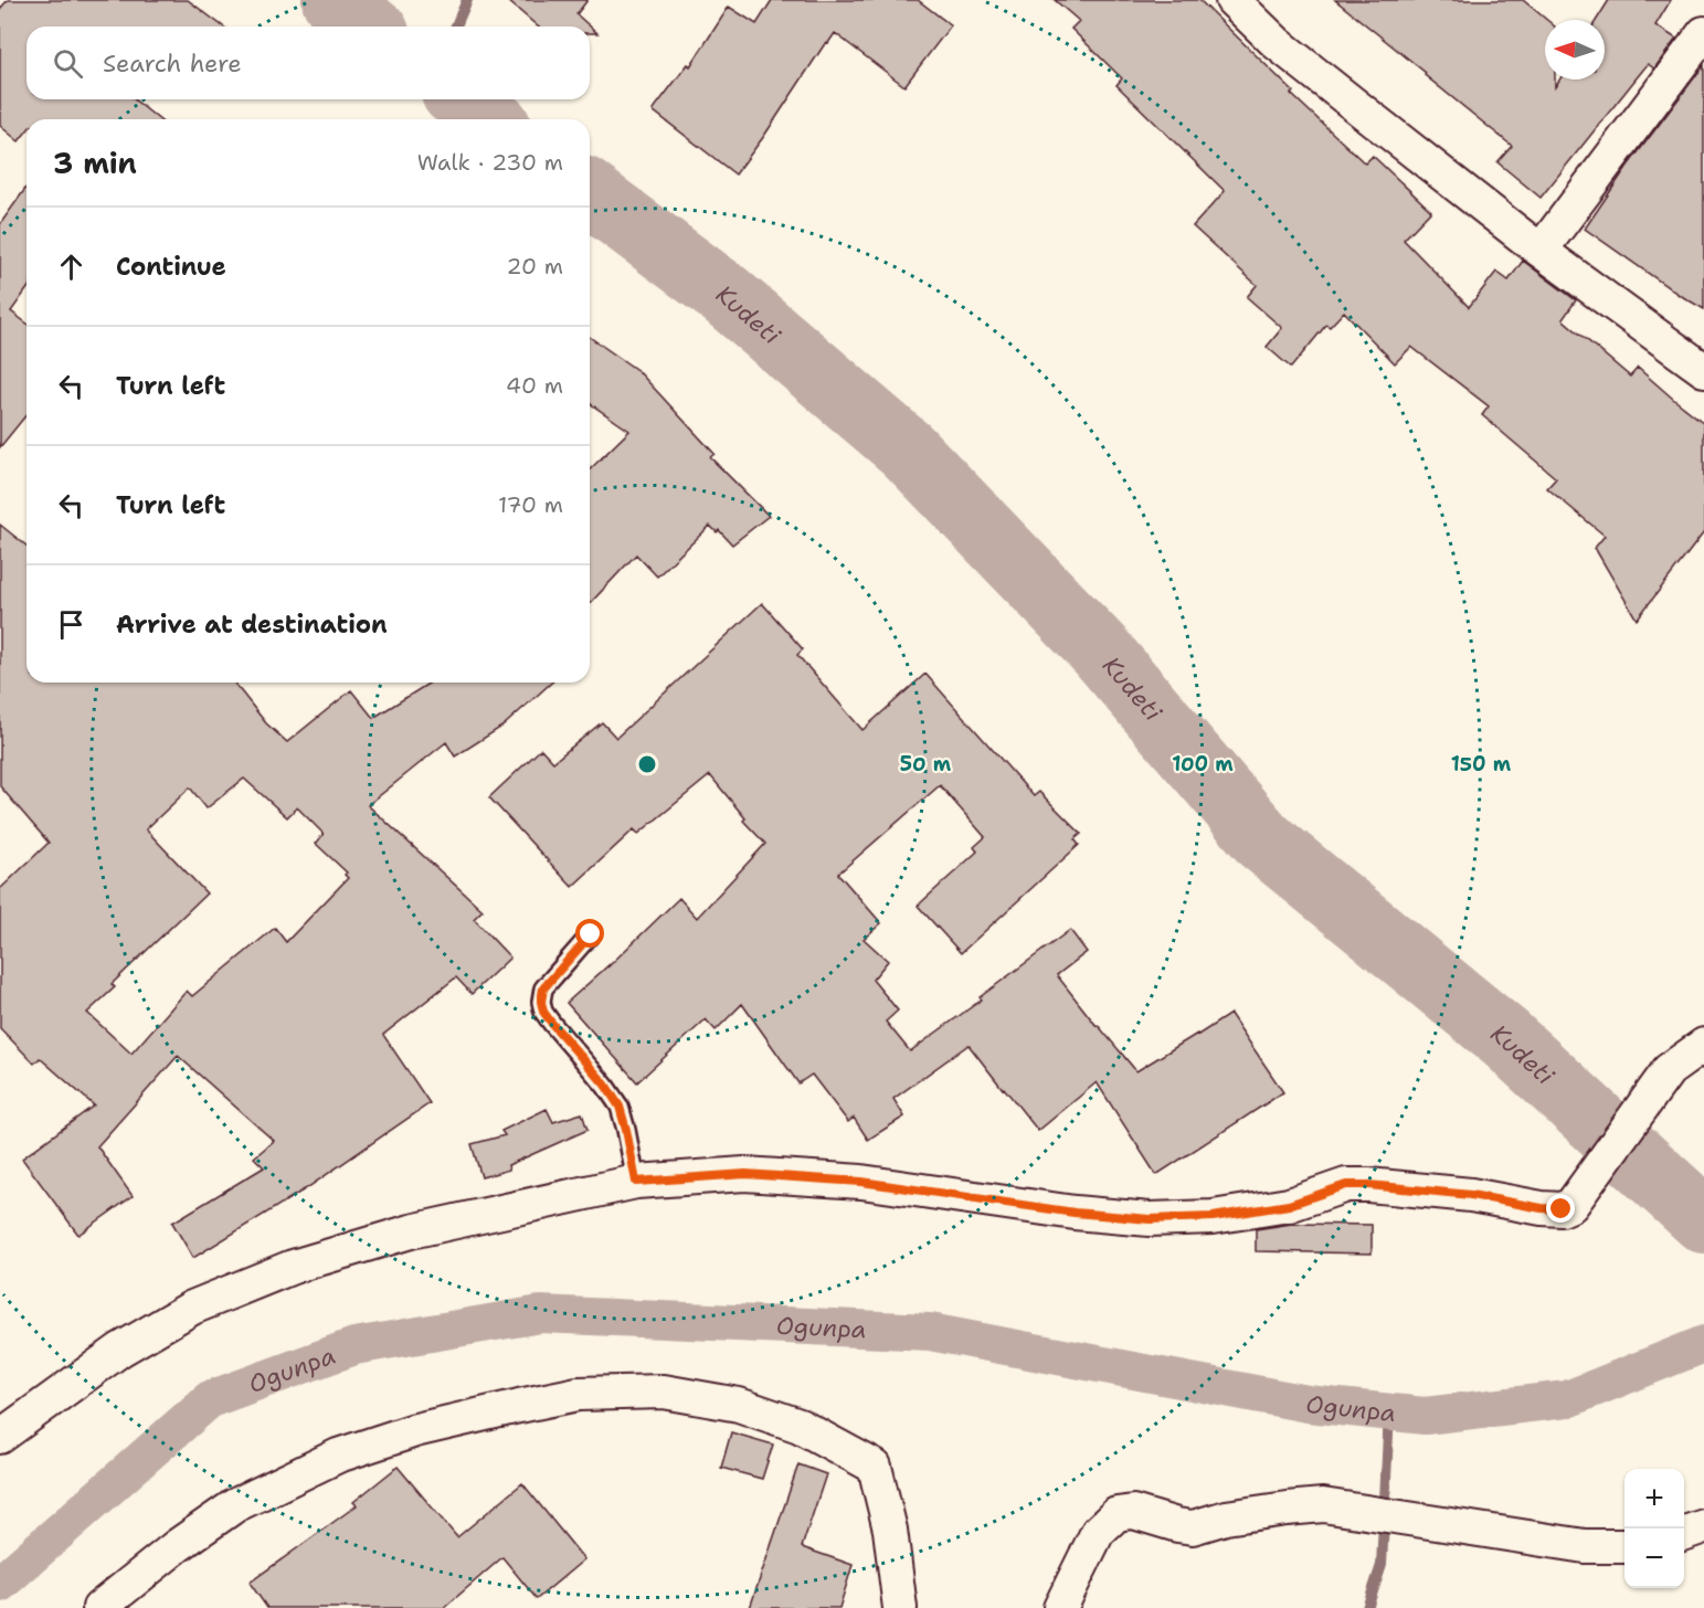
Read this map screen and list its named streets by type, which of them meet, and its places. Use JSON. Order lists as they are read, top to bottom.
{
  "water": ["Kudeti", "Ogunpa"],
  "north": "left",
  "page": {
    "search": "Search here",
    "heading": ["3 min", "Walk · 230 m"],
    "list": [
      ["Continue", "20 m"],
      ["Turn left", "40 m"],
      ["Turn left", "170 m"],
      "Arrive at destination"
    ],
    "map_buttons": ["+", "−"]
  },
  "rings": ["50 m", "100 m", "150 m"]
}
